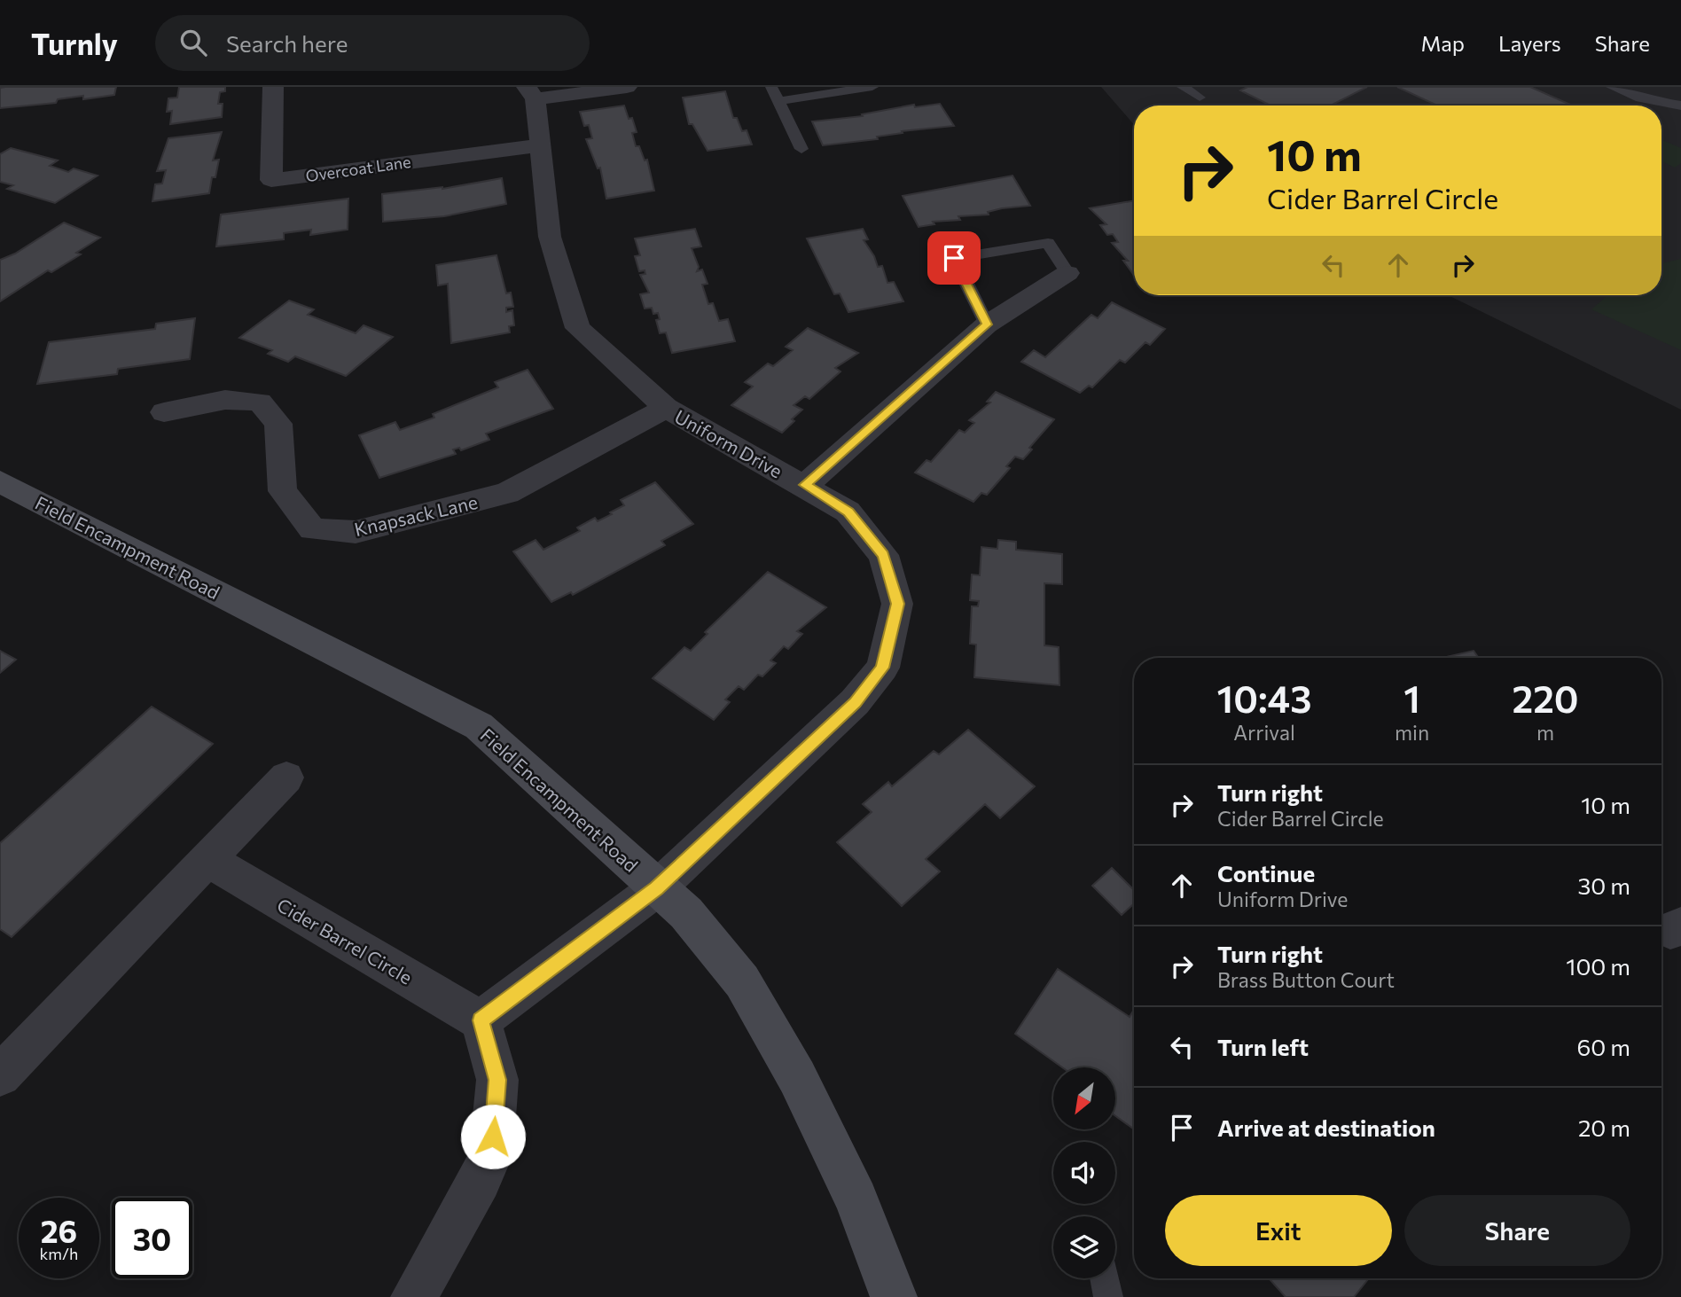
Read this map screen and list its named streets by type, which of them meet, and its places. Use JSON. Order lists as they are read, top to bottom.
{
  "streets": {
    "street": [
      "Overcoat Lane",
      "Uniform Drive",
      "Knapsack Lane",
      "Field Encampment Road",
      "Cider Barrel Circle"
    ]
  },
  "crossings": [
    ["Overcoat Lane", "Uniform Drive"],
    ["Uniform Drive", "Knapsack Lane"],
    ["Uniform Drive", "Field Encampment Road"]
  ],
  "north": "bottom left",
  "page": {
    "header": "Turnly",
    "search": "Search here",
    "nav": ["Map", "Layers", "Share"],
    "turn": ["10 m", "Cider Barrel Circle"],
    "eta": [
      "10:43",
      "Arrival",
      "1",
      "min",
      "220",
      "m"
    ],
    "list": [
      {
        "name": "Turn right",
        "note": "Cider Barrel Circle",
        "value": "10 m"
      },
      {
        "name": "Continue",
        "note": "Uniform Drive",
        "value": "30 m"
      },
      {
        "name": "Turn right",
        "note": "Brass Button Court",
        "value": "100 m"
      },
      {
        "name": "Turn left",
        "value": "60 m"
      },
      {
        "name": "Arrive at destination",
        "value": "20 m"
      }
    ],
    "buttons": ["Exit", "Share"],
    "speed": "26 km/h",
    "limit": "30"
  }
}
